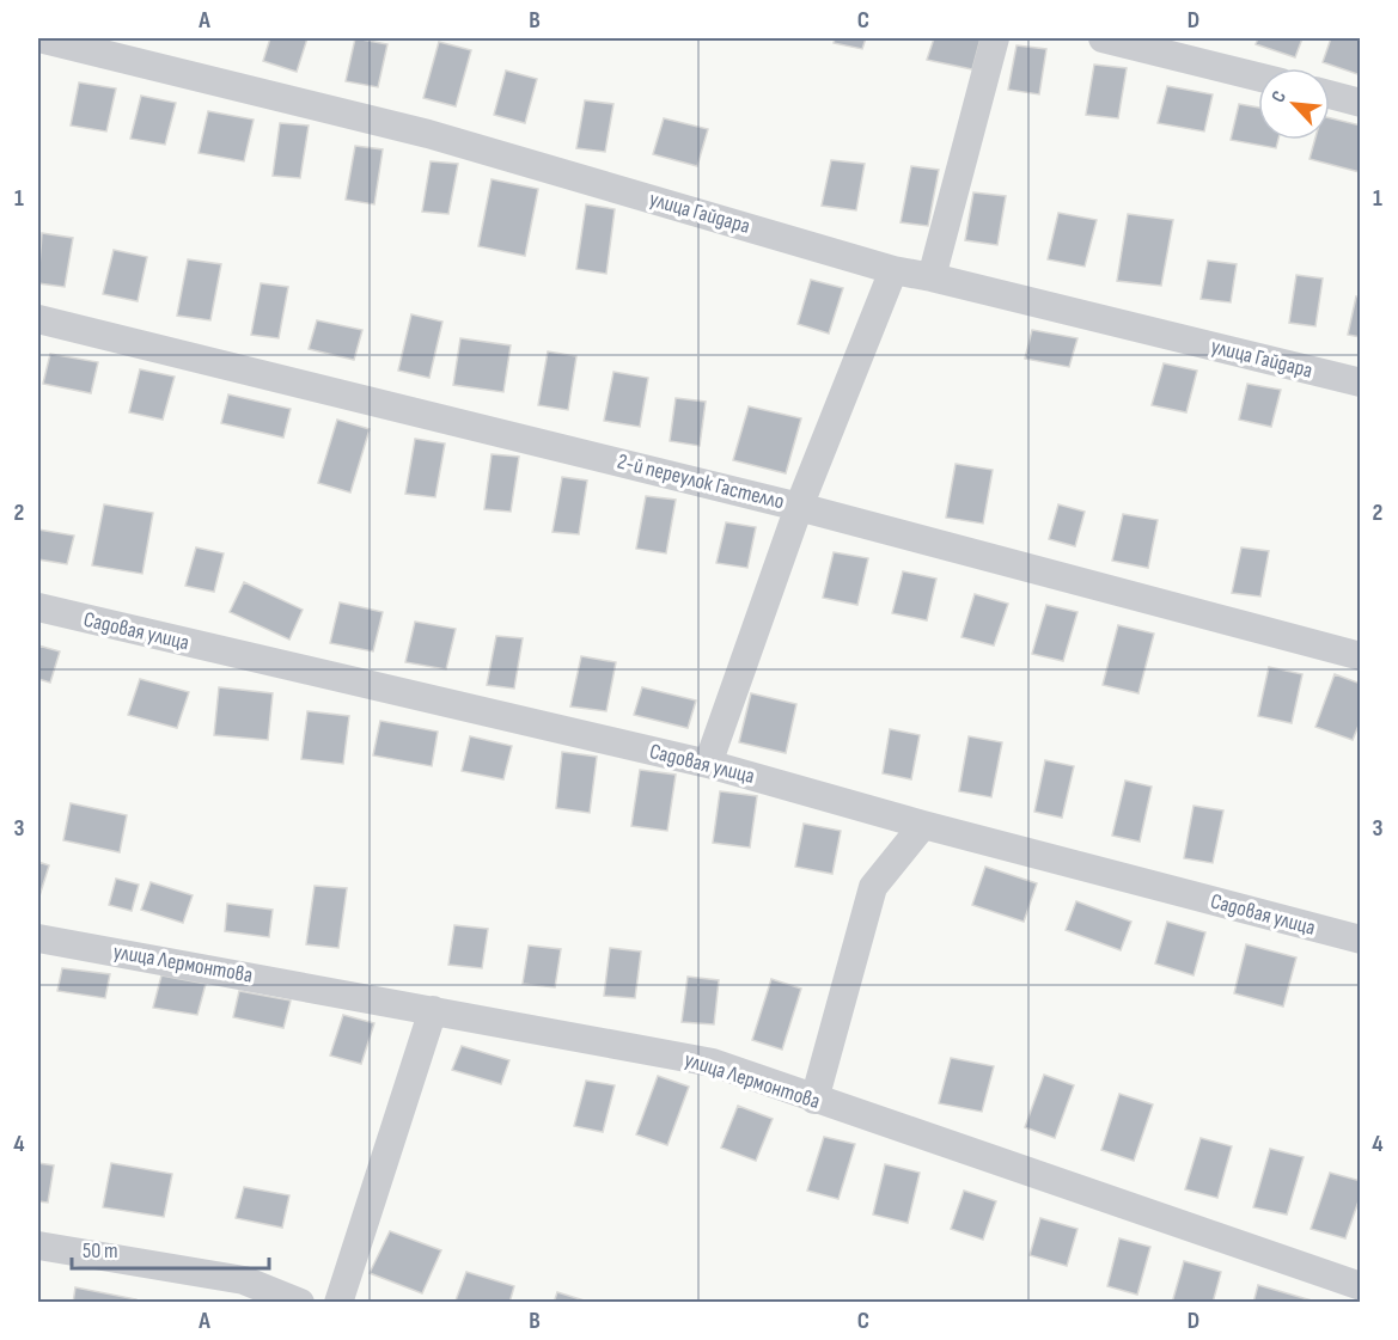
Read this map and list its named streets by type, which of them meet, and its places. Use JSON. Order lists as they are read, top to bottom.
{
  "streets": {
    "street": [
      "улица Гайдара",
      "2-й переулок Гастелло",
      "Садовая улица",
      "улица Лермонтова"
    ]
  },
  "scale_bar": "50 m",
  "north": "top left",
  "grid": {
    "columns": [
      "A",
      "B",
      "C",
      "D"
    ],
    "rows": [
      "1",
      "2",
      "3",
      "4"
    ]
  }
}
